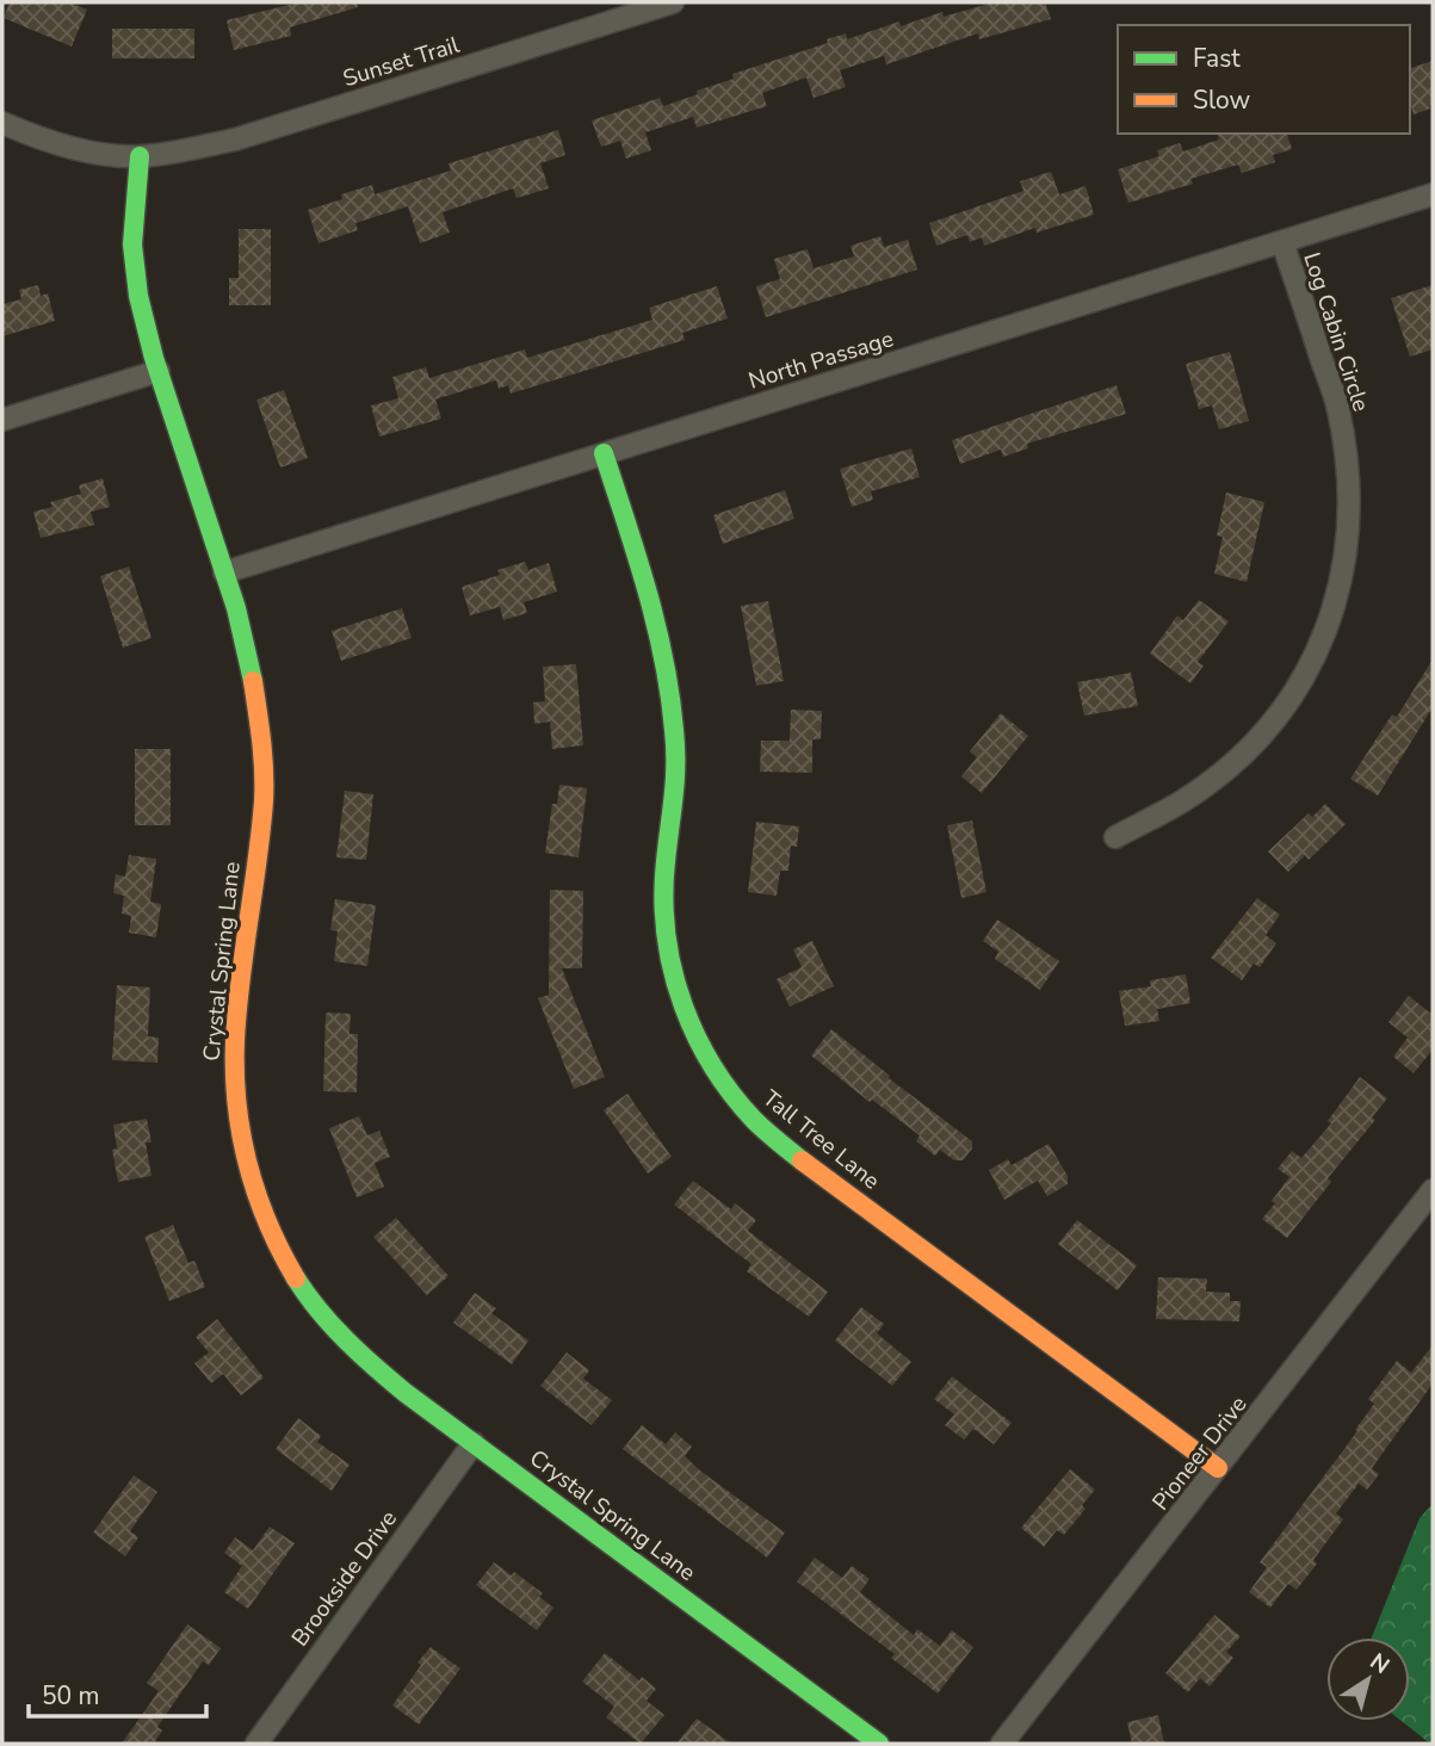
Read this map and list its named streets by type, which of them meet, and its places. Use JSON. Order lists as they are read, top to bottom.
{
  "streets": {
    "street": [
      "Sunset Trail",
      "Log Cabin Circle",
      "North Passage",
      "Crystal Spring Lane",
      "Tall Tree Lane",
      "Pioneer Drive",
      "Brookside Drive"
    ]
  },
  "crossings": [
    ["Sunset Trail", "Crystal Spring Lane"],
    ["Log Cabin Circle", "North Passage"],
    ["North Passage", "Crystal Spring Lane"],
    ["North Passage", "Tall Tree Lane"],
    ["Crystal Spring Lane", "Brookside Drive"],
    ["Tall Tree Lane", "Pioneer Drive"]
  ],
  "legend": ["Fast", "Slow"],
  "scale_bar": "50 m",
  "north": "top right"
}
